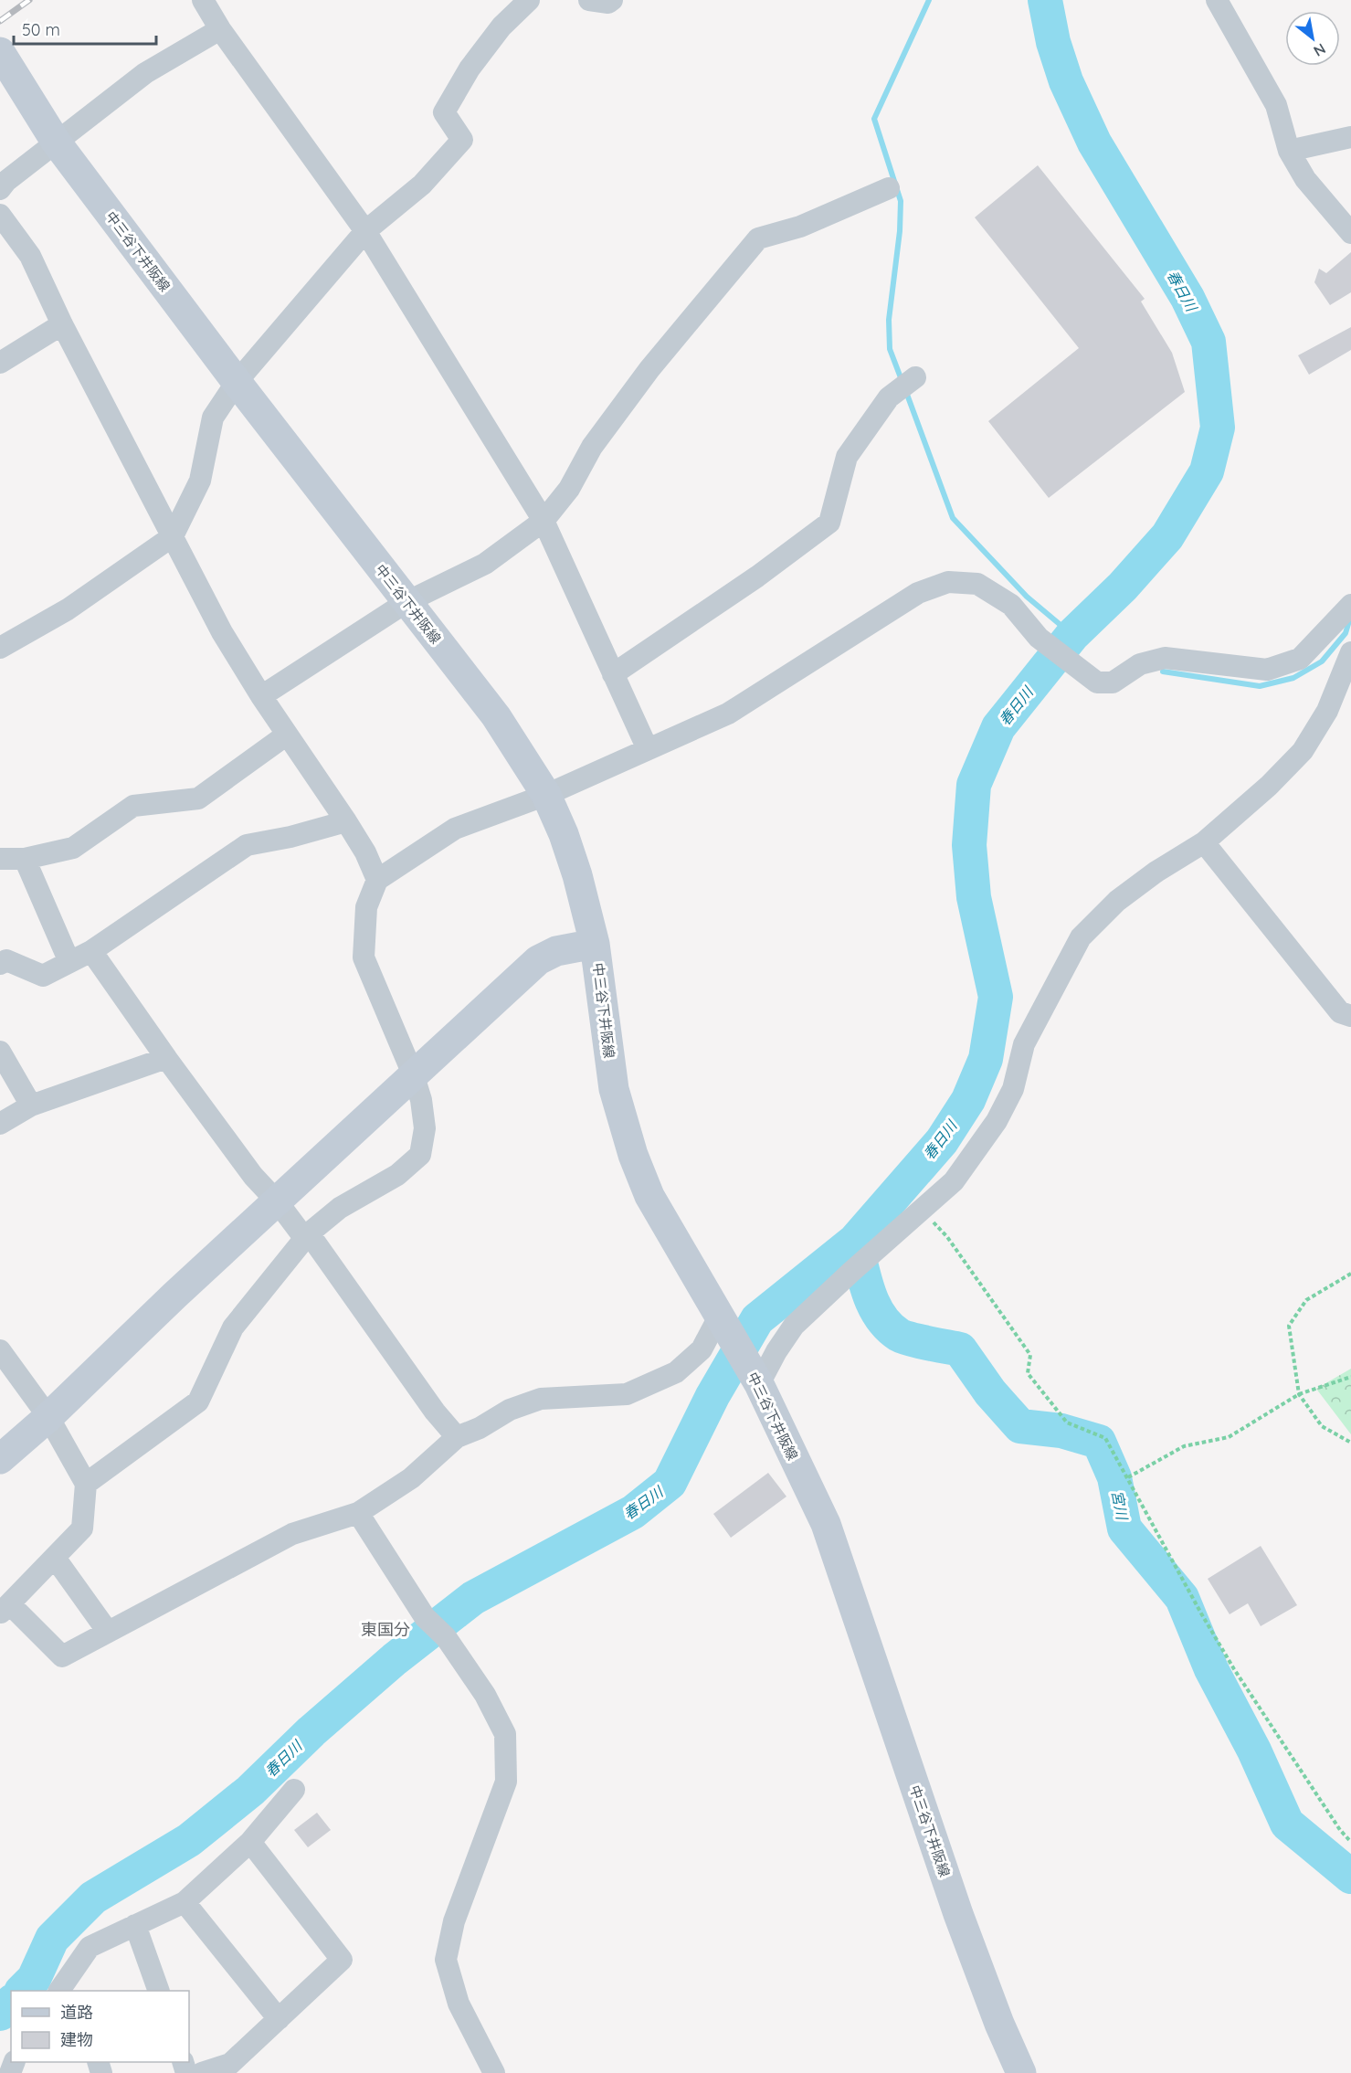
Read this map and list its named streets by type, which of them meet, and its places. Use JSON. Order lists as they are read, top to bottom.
{
  "streets": {
    "main road": ["中三谷下井阪線"]
  },
  "districts": ["東国分"],
  "water": ["春日川", "宮川"],
  "legend": ["道路", "建物"],
  "scale_bar": "50 m",
  "north": "bottom right"
}
